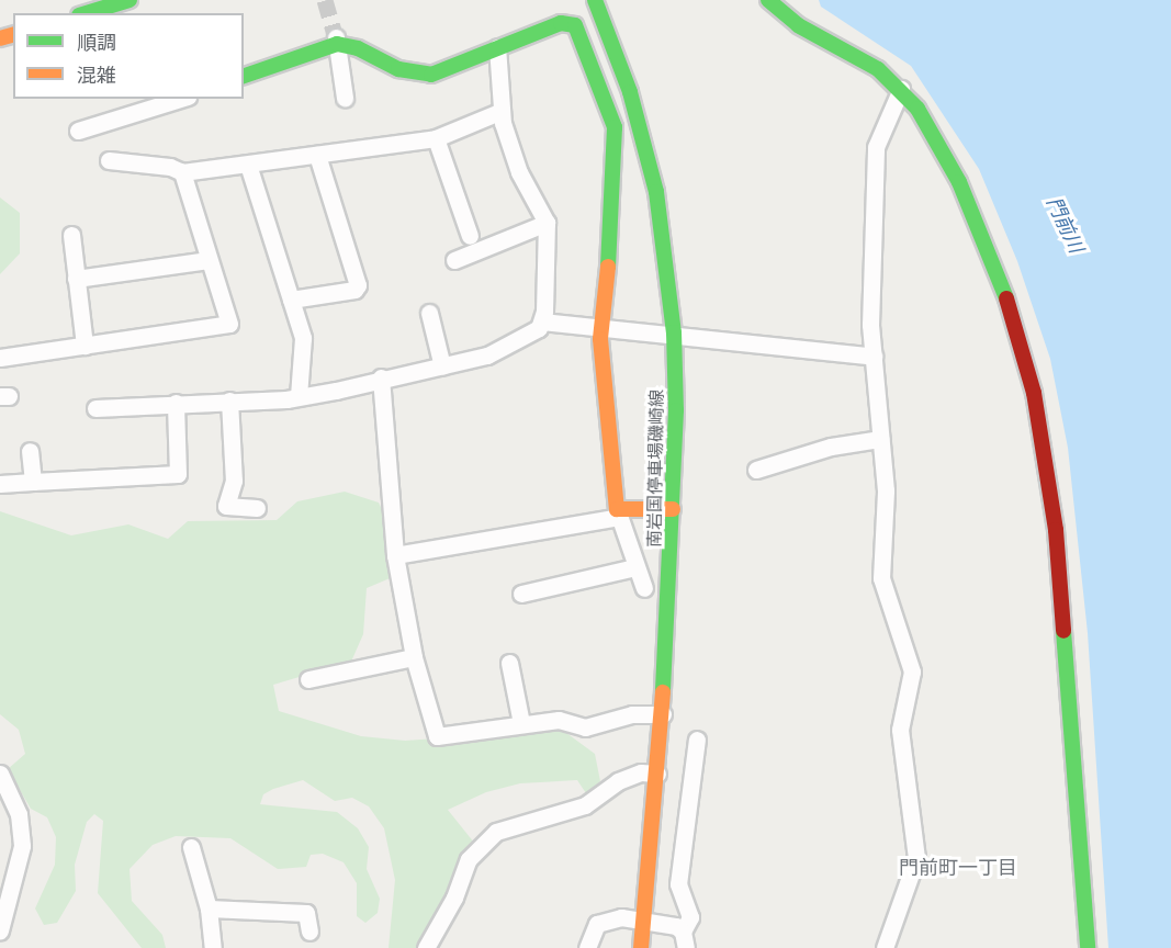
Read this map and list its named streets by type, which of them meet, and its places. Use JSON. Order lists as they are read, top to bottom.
{
  "streets": {
    "main road": ["南岩国停車場磯崎線"]
  },
  "districts": ["門前町一丁目"],
  "water": ["門前川"],
  "legend": ["順調", "混雑"]
}
